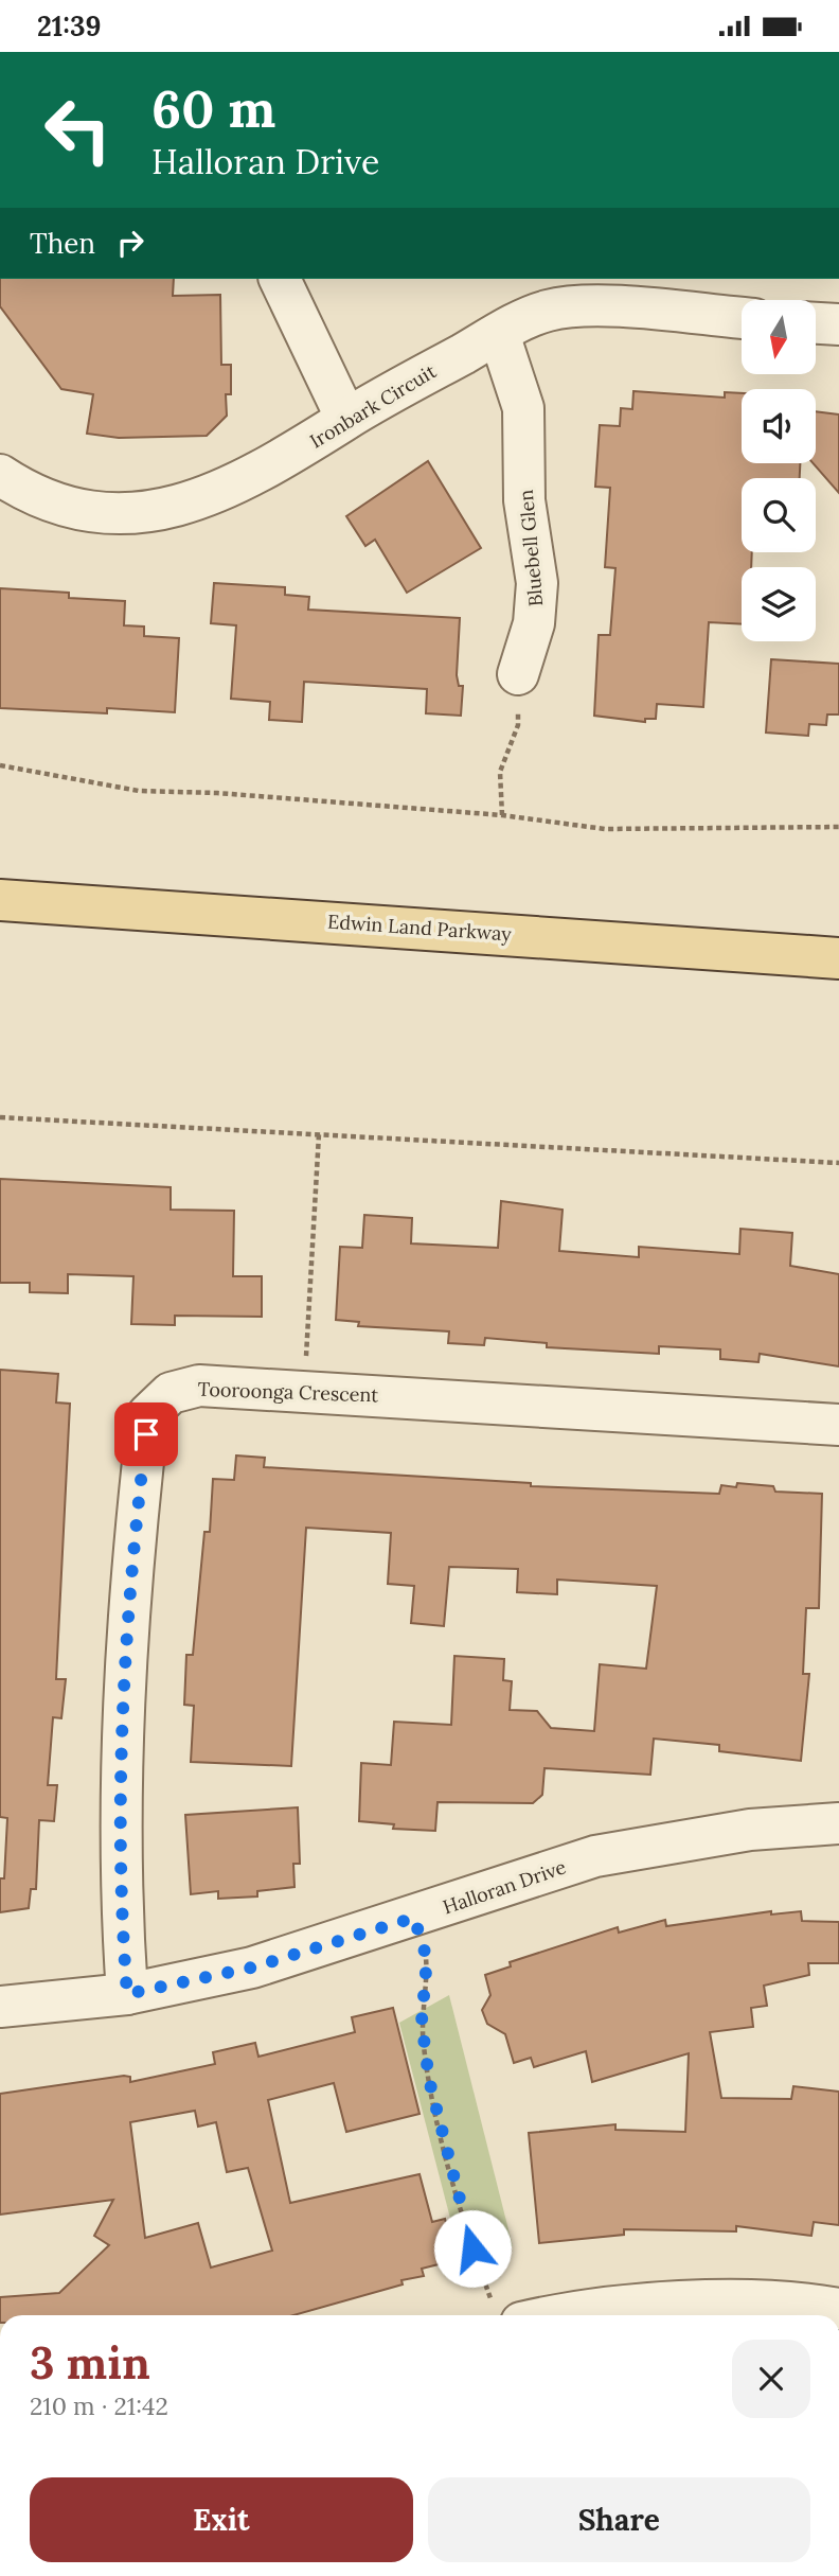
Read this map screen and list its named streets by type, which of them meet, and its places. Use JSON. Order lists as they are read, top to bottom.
{
  "streets": {
    "main road": ["Edwin Land Parkway"],
    "street": [
      "Ironbark Circuit",
      "Bluebell Glen",
      "Tooroonga Crescent",
      "Halloran Drive"
    ]
  },
  "crossings": [
    ["Ironbark Circuit", "Bluebell Glen"],
    ["Tooroonga Crescent", "Halloran Drive"]
  ],
  "north": "bottom",
  "page": {
    "status": "21:39",
    "turn": ["60 m", "Halloran Drive"],
    "then": "Then",
    "heading": ["3 min", "210 m · 21:42"],
    "buttons": ["Exit", "Share"]
  }
}
